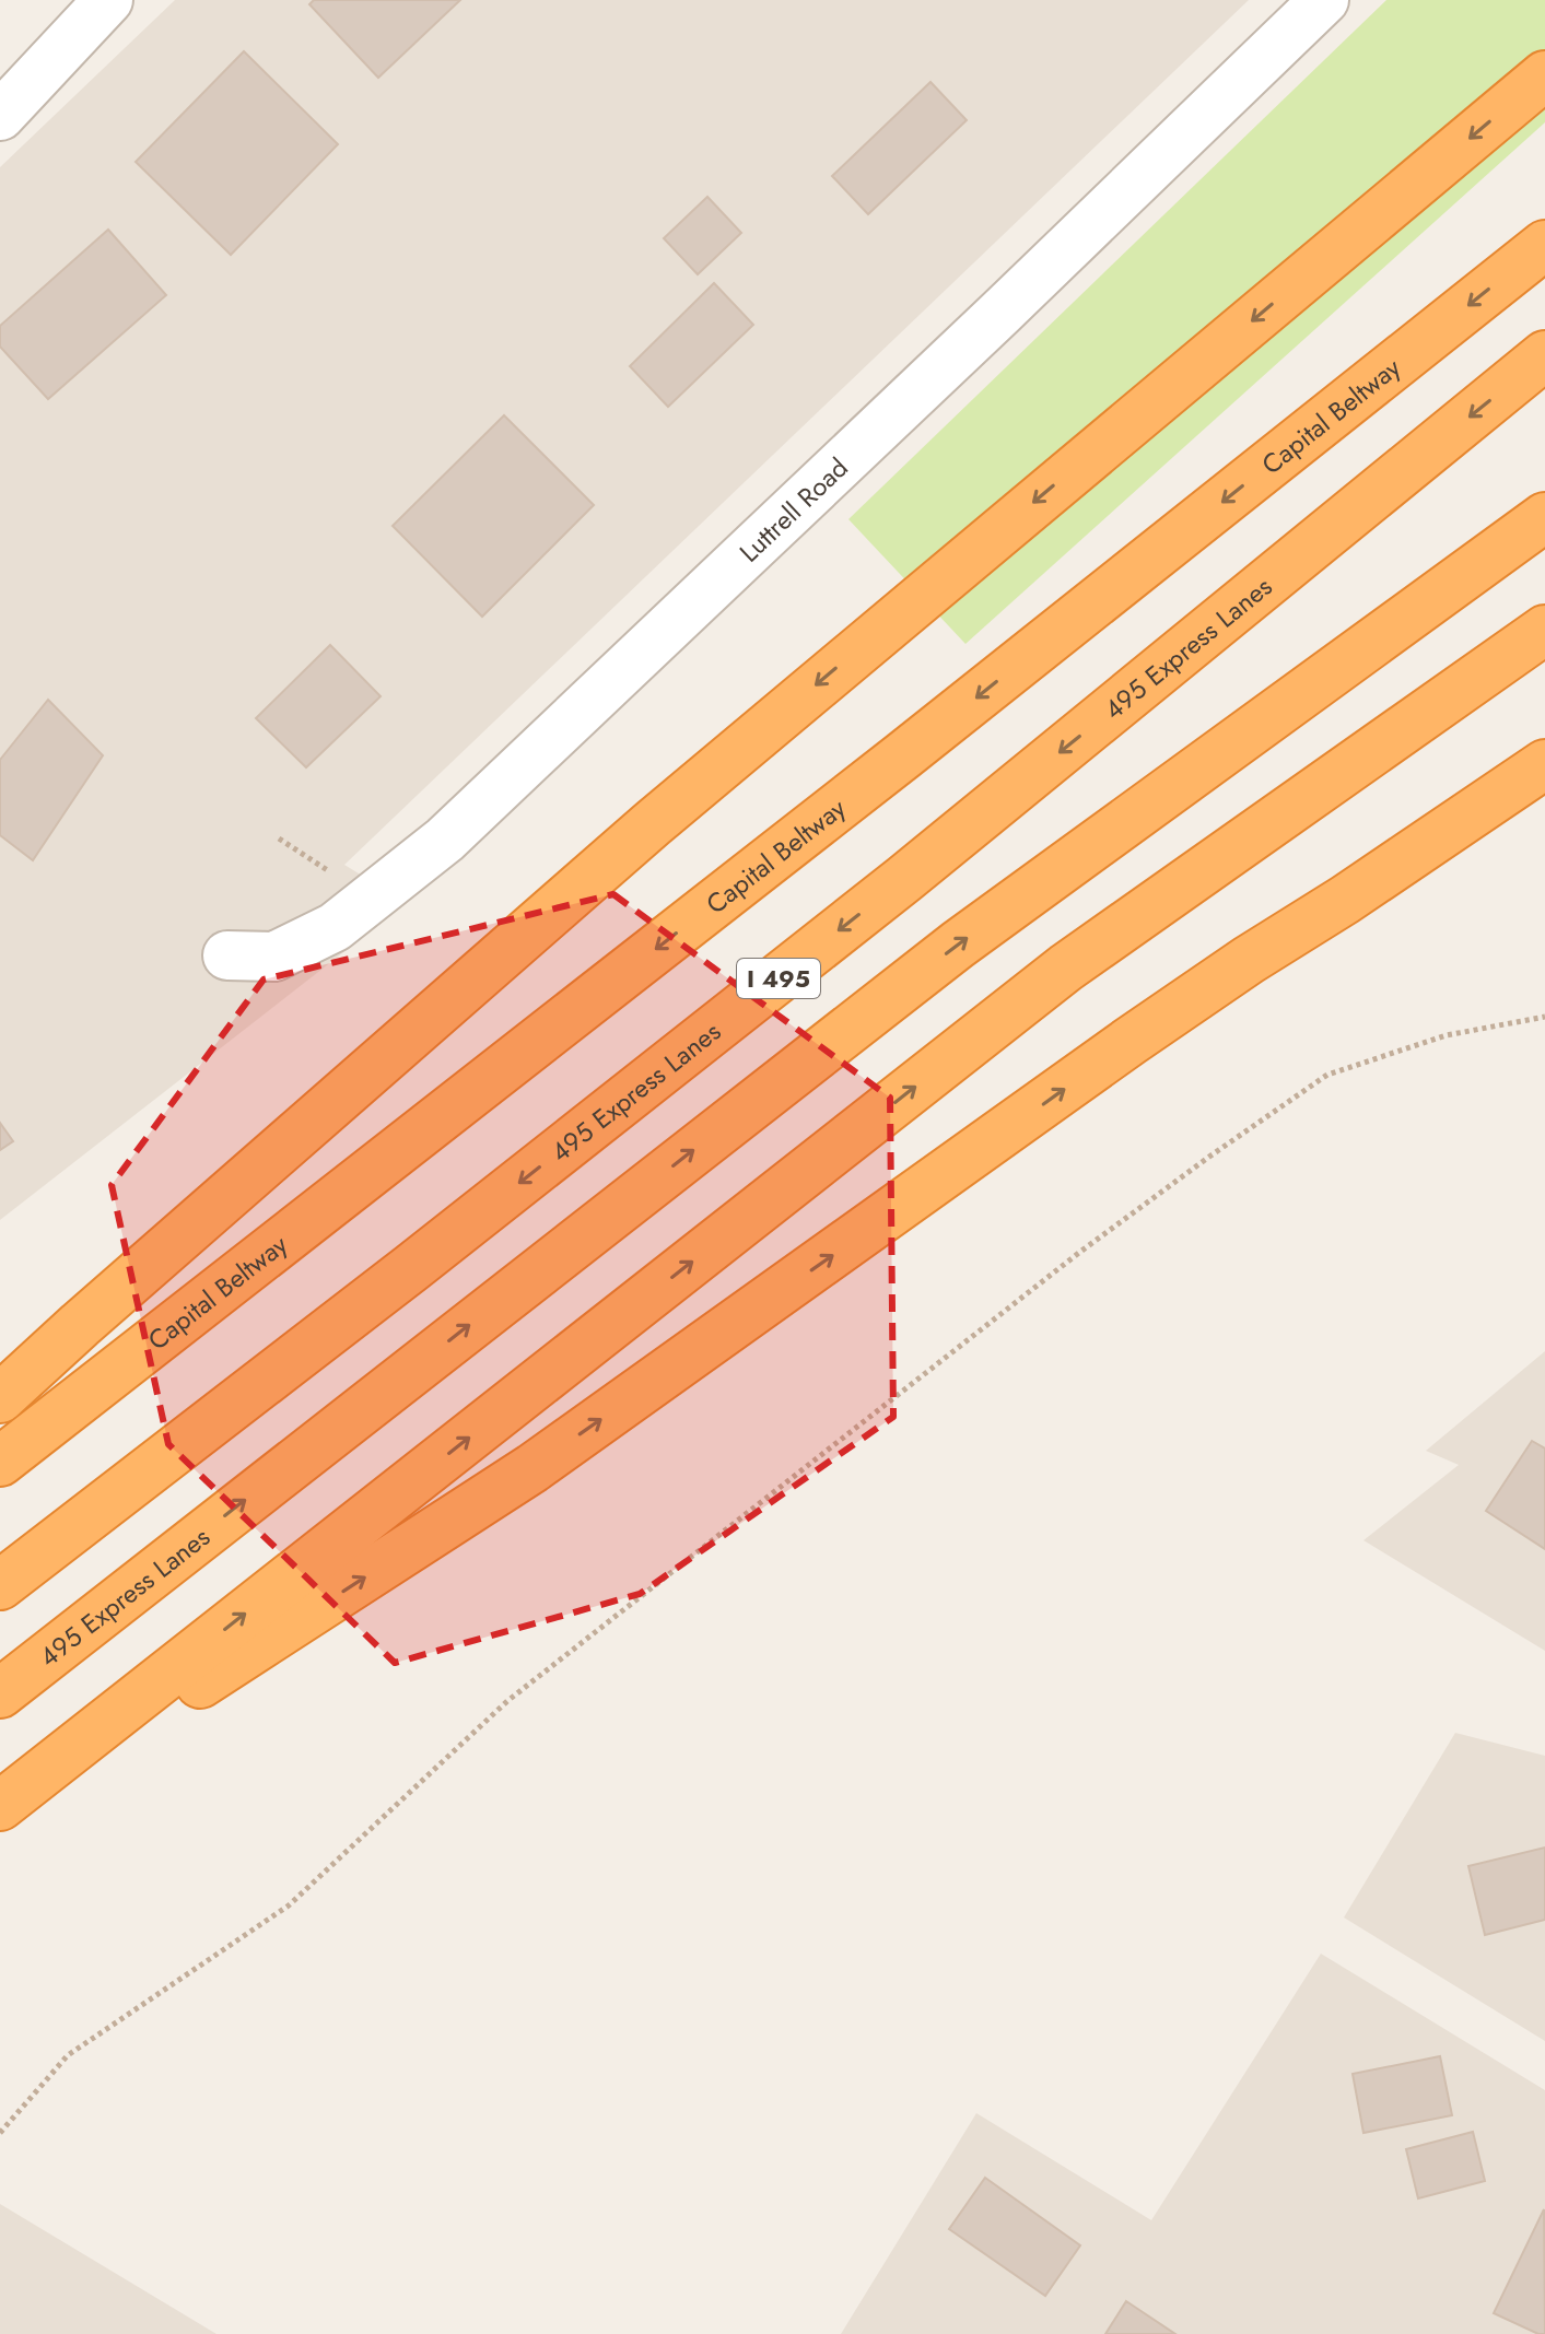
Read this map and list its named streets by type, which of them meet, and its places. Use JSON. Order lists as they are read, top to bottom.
{
  "streets": {
    "highway": ["Capital Beltway", "495 Express Lanes", "I 495"],
    "street": ["Luttrell Road"]
  }
}
